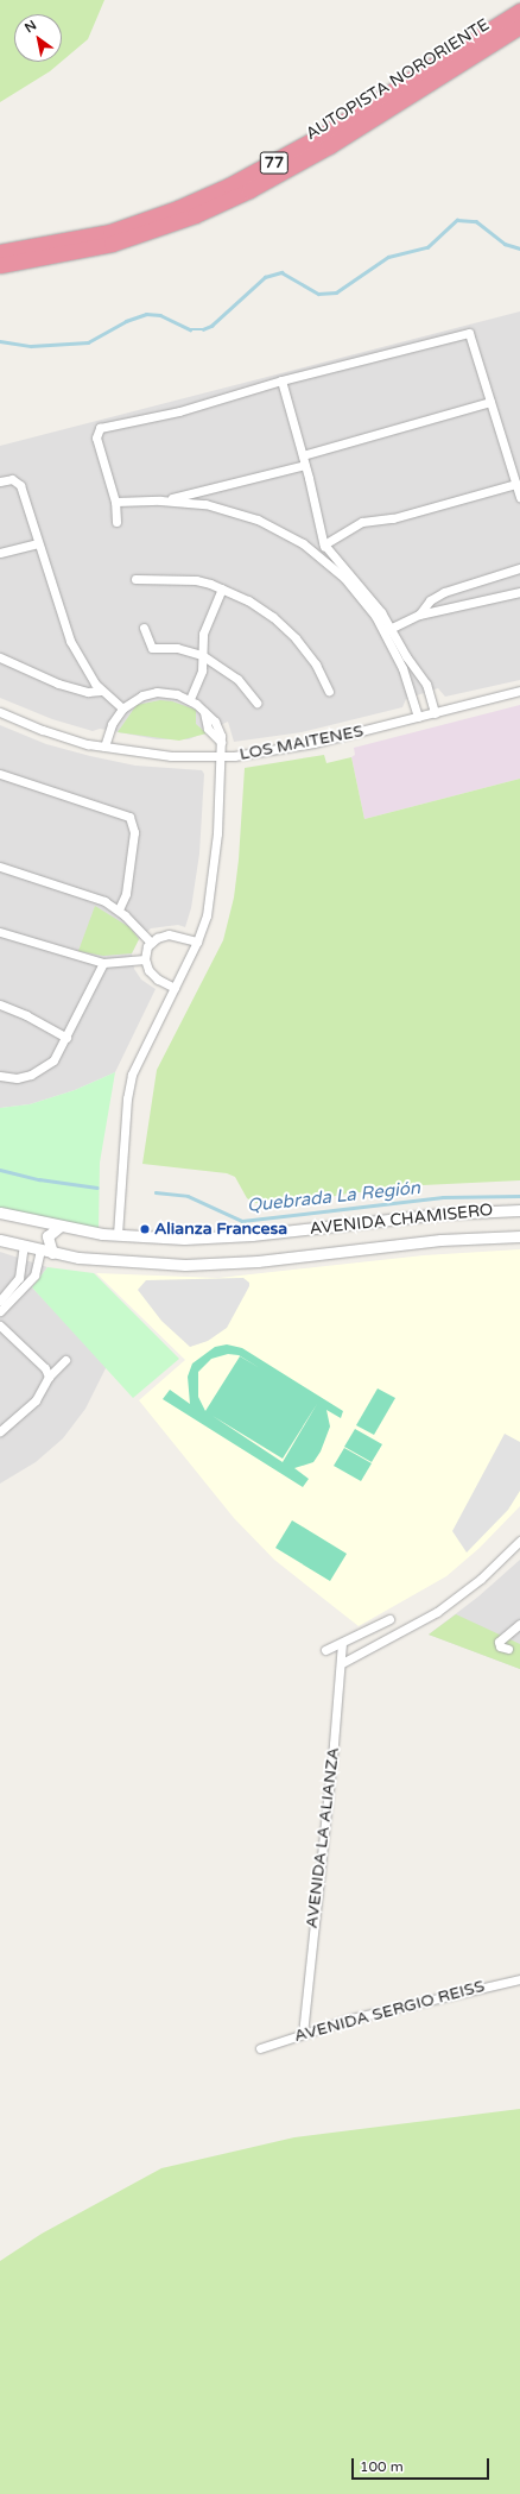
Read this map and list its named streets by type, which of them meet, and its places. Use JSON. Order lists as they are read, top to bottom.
{
  "streets": {
    "highway": ["AUTOPISTA NORORIENTE", "77"],
    "street": [
      "LOS MAITENES",
      "AVENIDA CHAMISERO",
      "AVENIDA LA ALIANZA",
      "AVENIDA SERGIO REISS"
    ]
  },
  "crossings": [
    ["AVENIDA LA ALIANZA", "AVENIDA SERGIO REISS"]
  ],
  "water": ["Quebrada La Región"],
  "places": ["Alianza Francesa"],
  "scale_bar": "100 m",
  "north": "top left"
}
